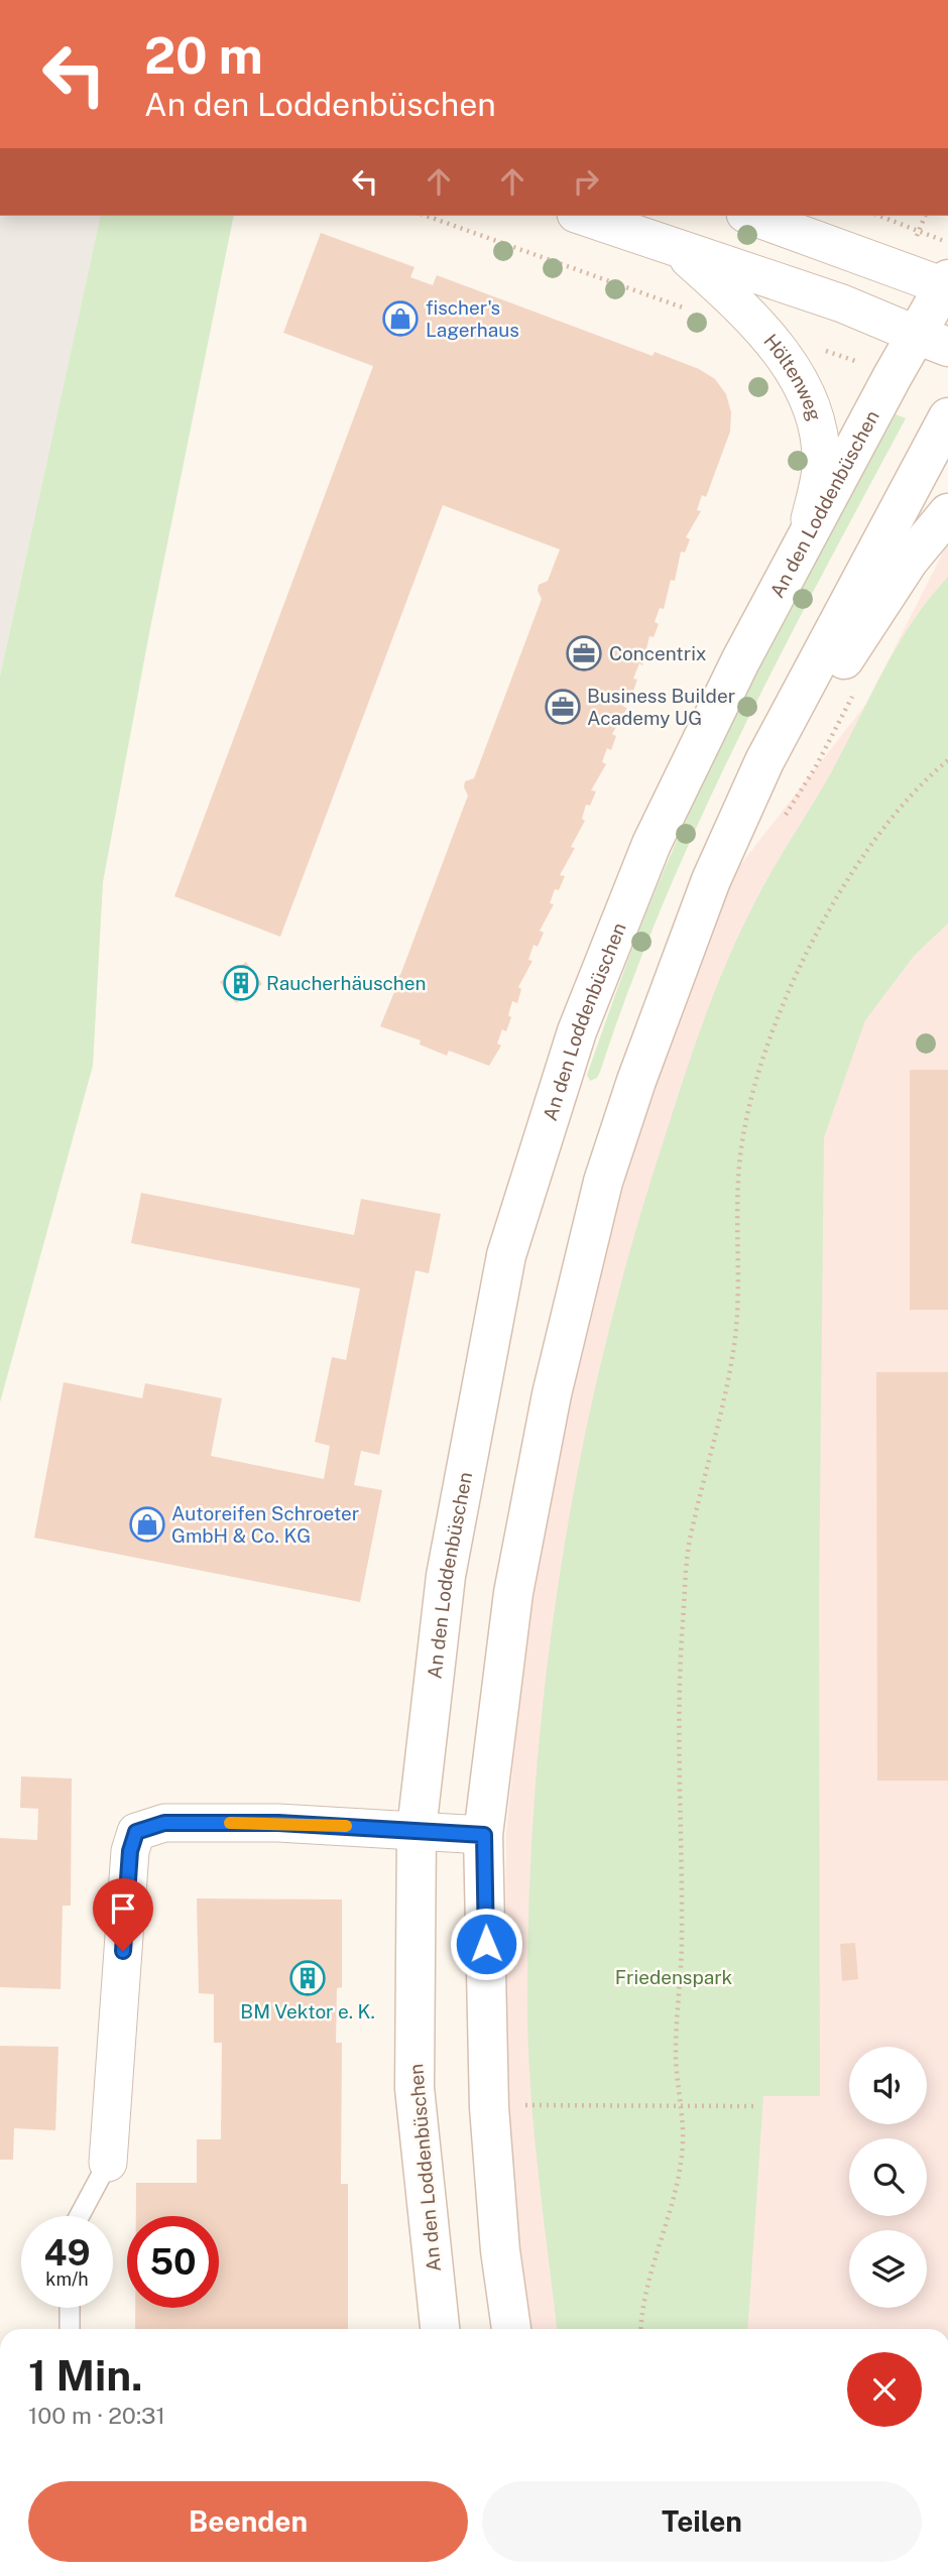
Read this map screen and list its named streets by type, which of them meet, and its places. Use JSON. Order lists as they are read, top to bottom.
{
  "streets": {
    "main road": ["An den Loddenbüschen"],
    "street": ["Höltenweg"]
  },
  "crossings": [
    ["Höltenweg", "An den Loddenbüschen"]
  ],
  "parks": ["Friedenspark"],
  "places": {
    "shop": ["fischer's Lagerhaus", "Autoreifen Schroeter GmbH & Co. KG"],
    "office": ["Concentrix", "Business Builder Academy UG"],
    "building": ["Raucherhäuschen", "BM Vektor e. K."]
  },
  "page": {
    "turn": ["20 m", "An den Loddenbüschen"],
    "speed": "49 km/h",
    "limit": "50",
    "heading": ["1 Min.", "100 m · 20:31"],
    "buttons": ["Beenden", "Teilen"]
  }
}
